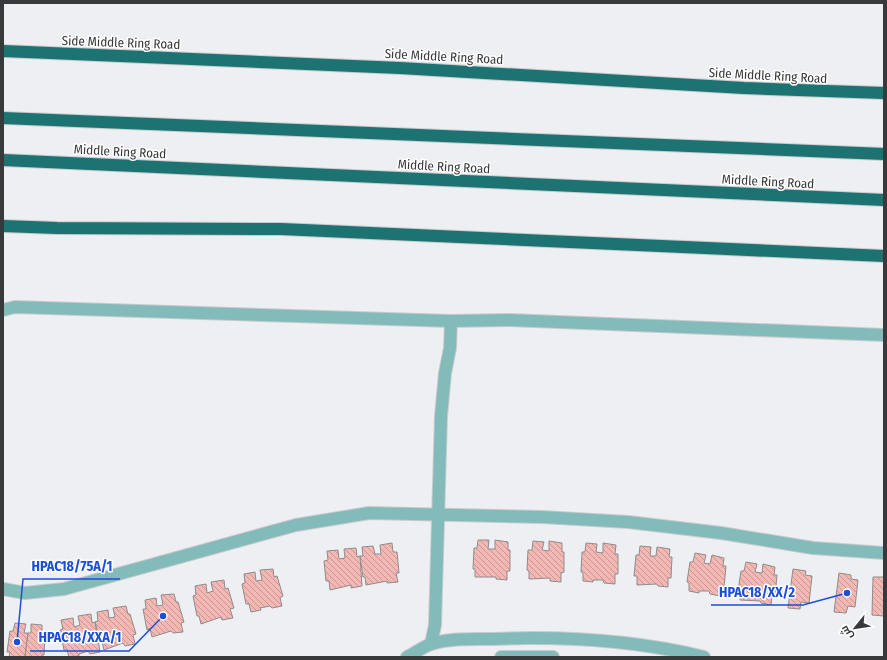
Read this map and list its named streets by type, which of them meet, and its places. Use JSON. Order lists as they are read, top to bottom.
{
  "streets": {
    "highway": ["Side Middle Ring Road", "Middle Ring Road"]
  },
  "places": ["HPAC18/XX/2", "HPAC18/XXA/1", "HPAC18/75A/1"],
  "north": "bottom left"
}
